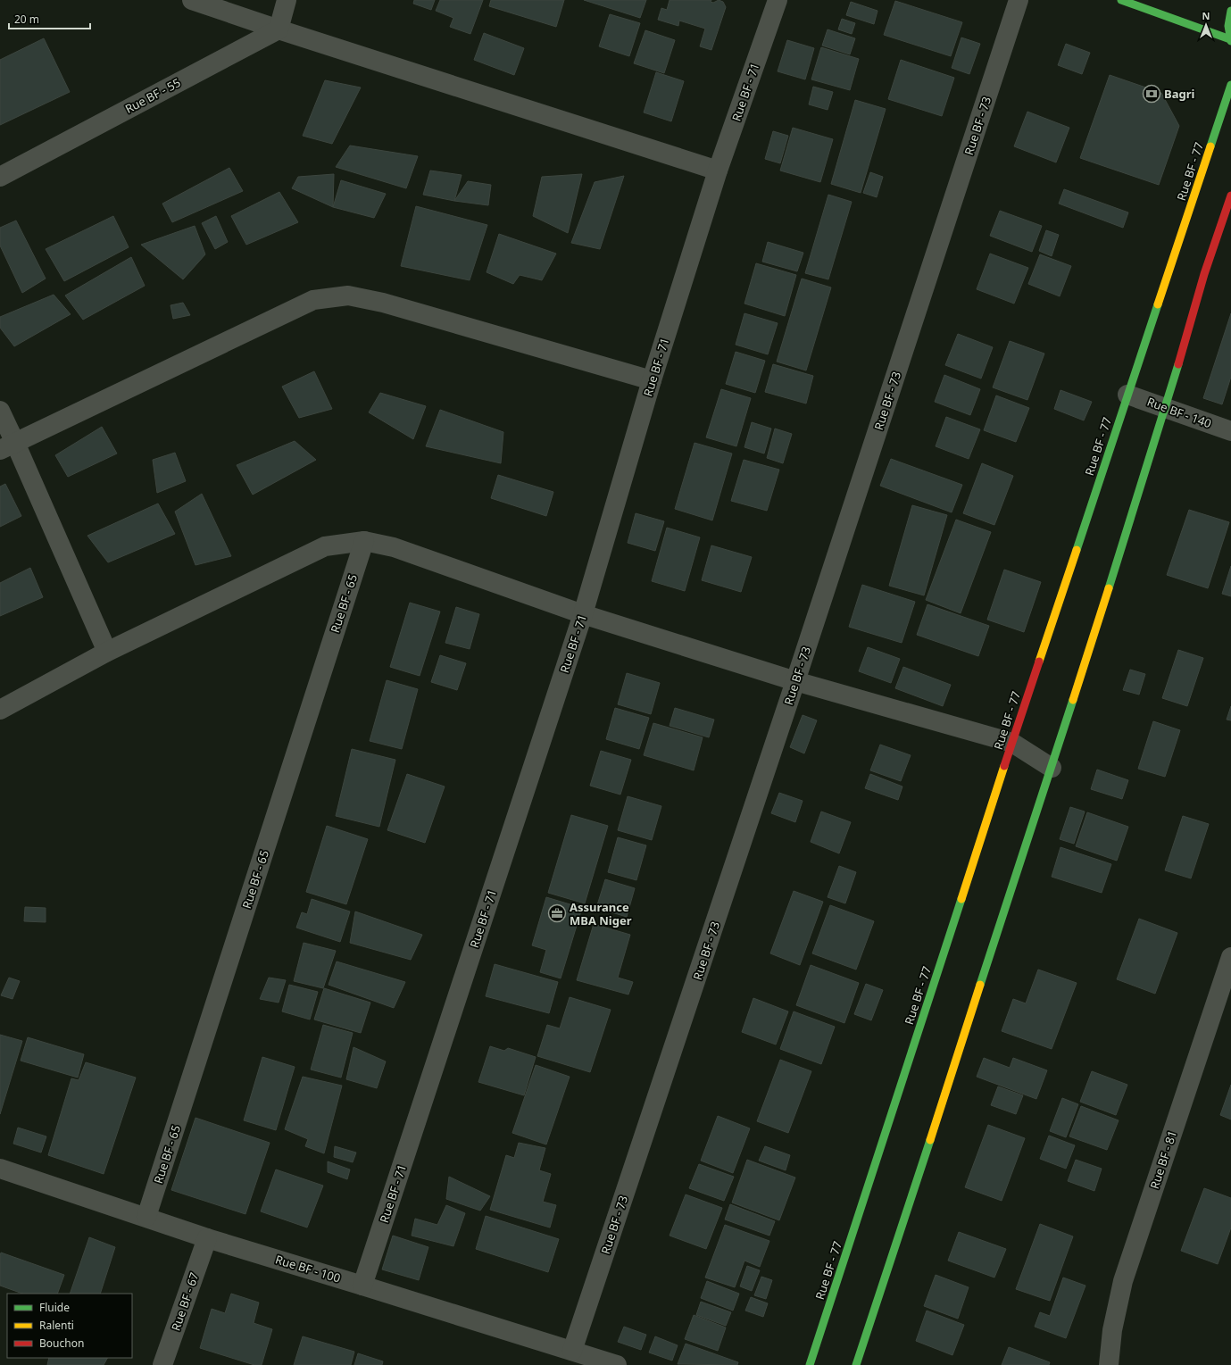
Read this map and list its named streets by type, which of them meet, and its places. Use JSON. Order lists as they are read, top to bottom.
{
  "streets": {
    "main road": ["Rue BF - 77"],
    "street": [
      "Rue BF - 71",
      "Rue BF - 55",
      "Rue BF - 73",
      "Rue BF - 140",
      "Rue BF - 65",
      "Rue BF - 81",
      "Rue BF - 100",
      "Rue BF - 67"
    ]
  },
  "crossings": [
    ["Rue BF - 71", "Rue BF - 100"],
    ["Rue BF - 73", "Rue BF - 100"],
    ["Rue BF - 77", "Rue BF - 140"],
    ["Rue BF - 65", "Rue BF - 100"],
    ["Rue BF - 100", "Rue BF - 67"]
  ],
  "places": {
    "bank": ["Bagri"],
    "office": ["Assurance MBA Niger"]
  },
  "legend": ["Fluide", "Ralenti", "Bouchon"],
  "scale_bar": "20 m",
  "north": "top"
}
